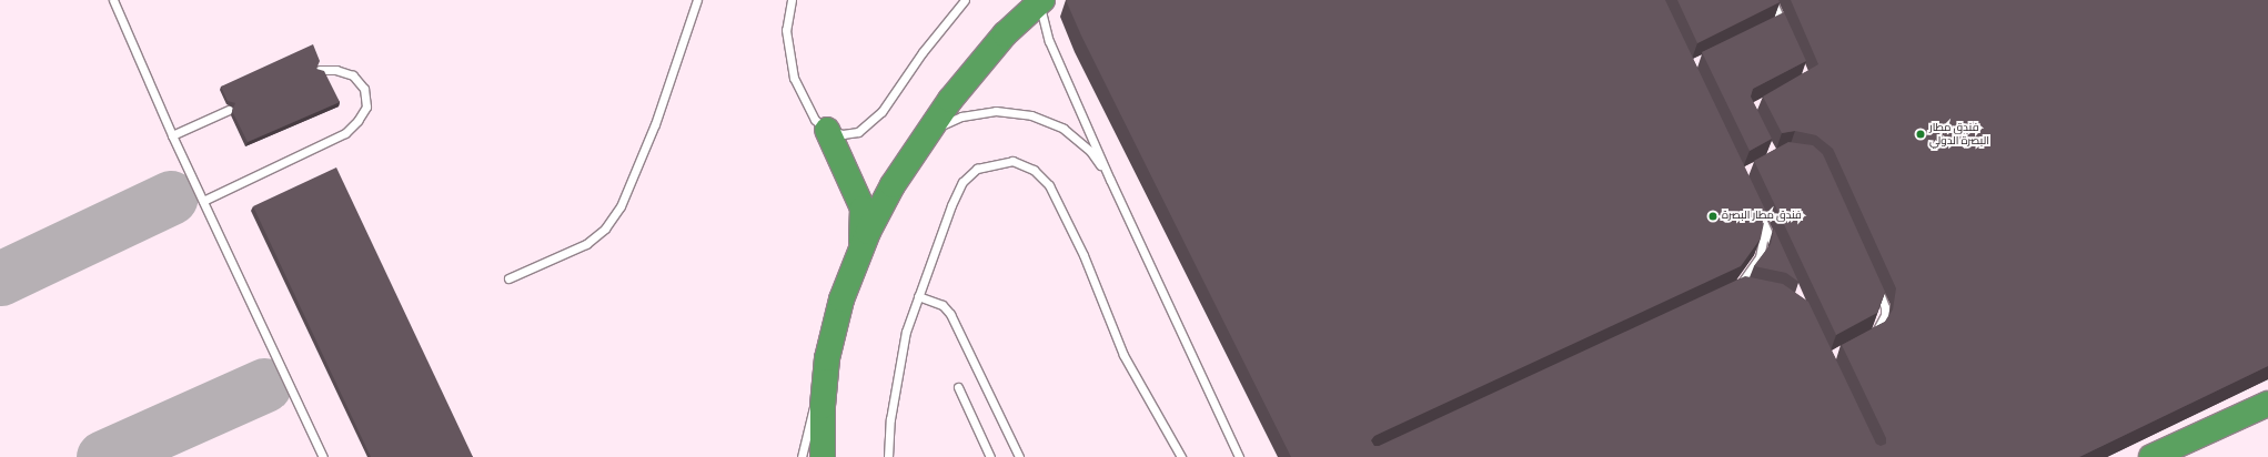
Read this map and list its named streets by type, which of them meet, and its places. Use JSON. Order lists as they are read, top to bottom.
{
  "places": ["فندق مطار البصرة الدولي", "فندق مطار البصرة"]
}
